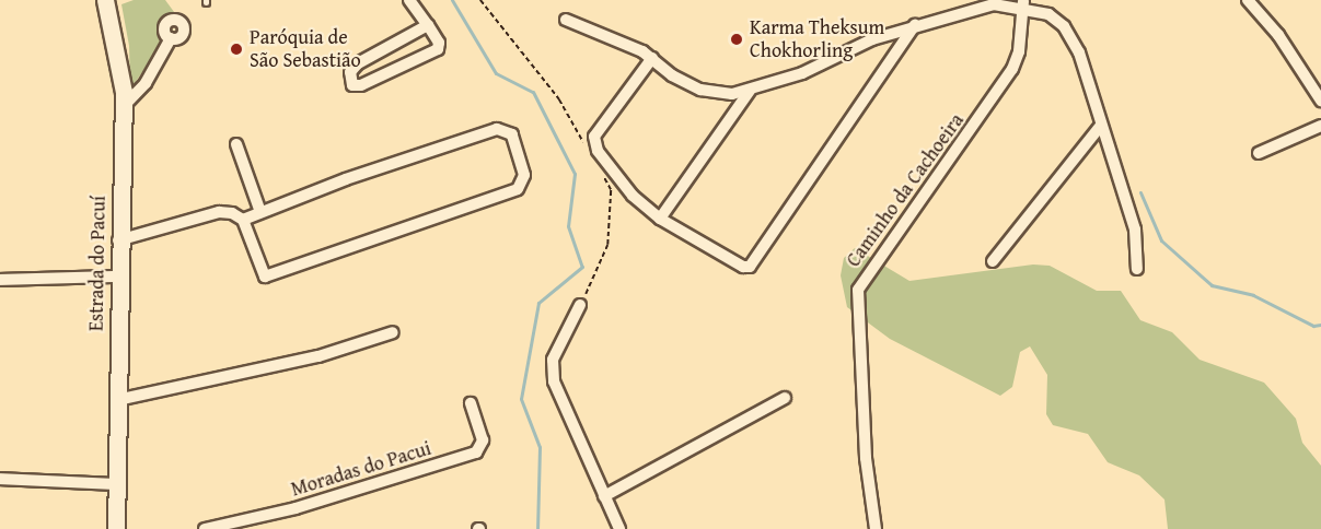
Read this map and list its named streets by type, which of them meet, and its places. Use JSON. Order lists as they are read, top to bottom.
{
  "streets": {
    "street": ["Caminho da Cachoeira", "Estrada do Pacuí", "Moradas do Pacui"]
  },
  "places": ["Karma Theksum Chokhorling", "Paróquia de São Sebastião"]
}
